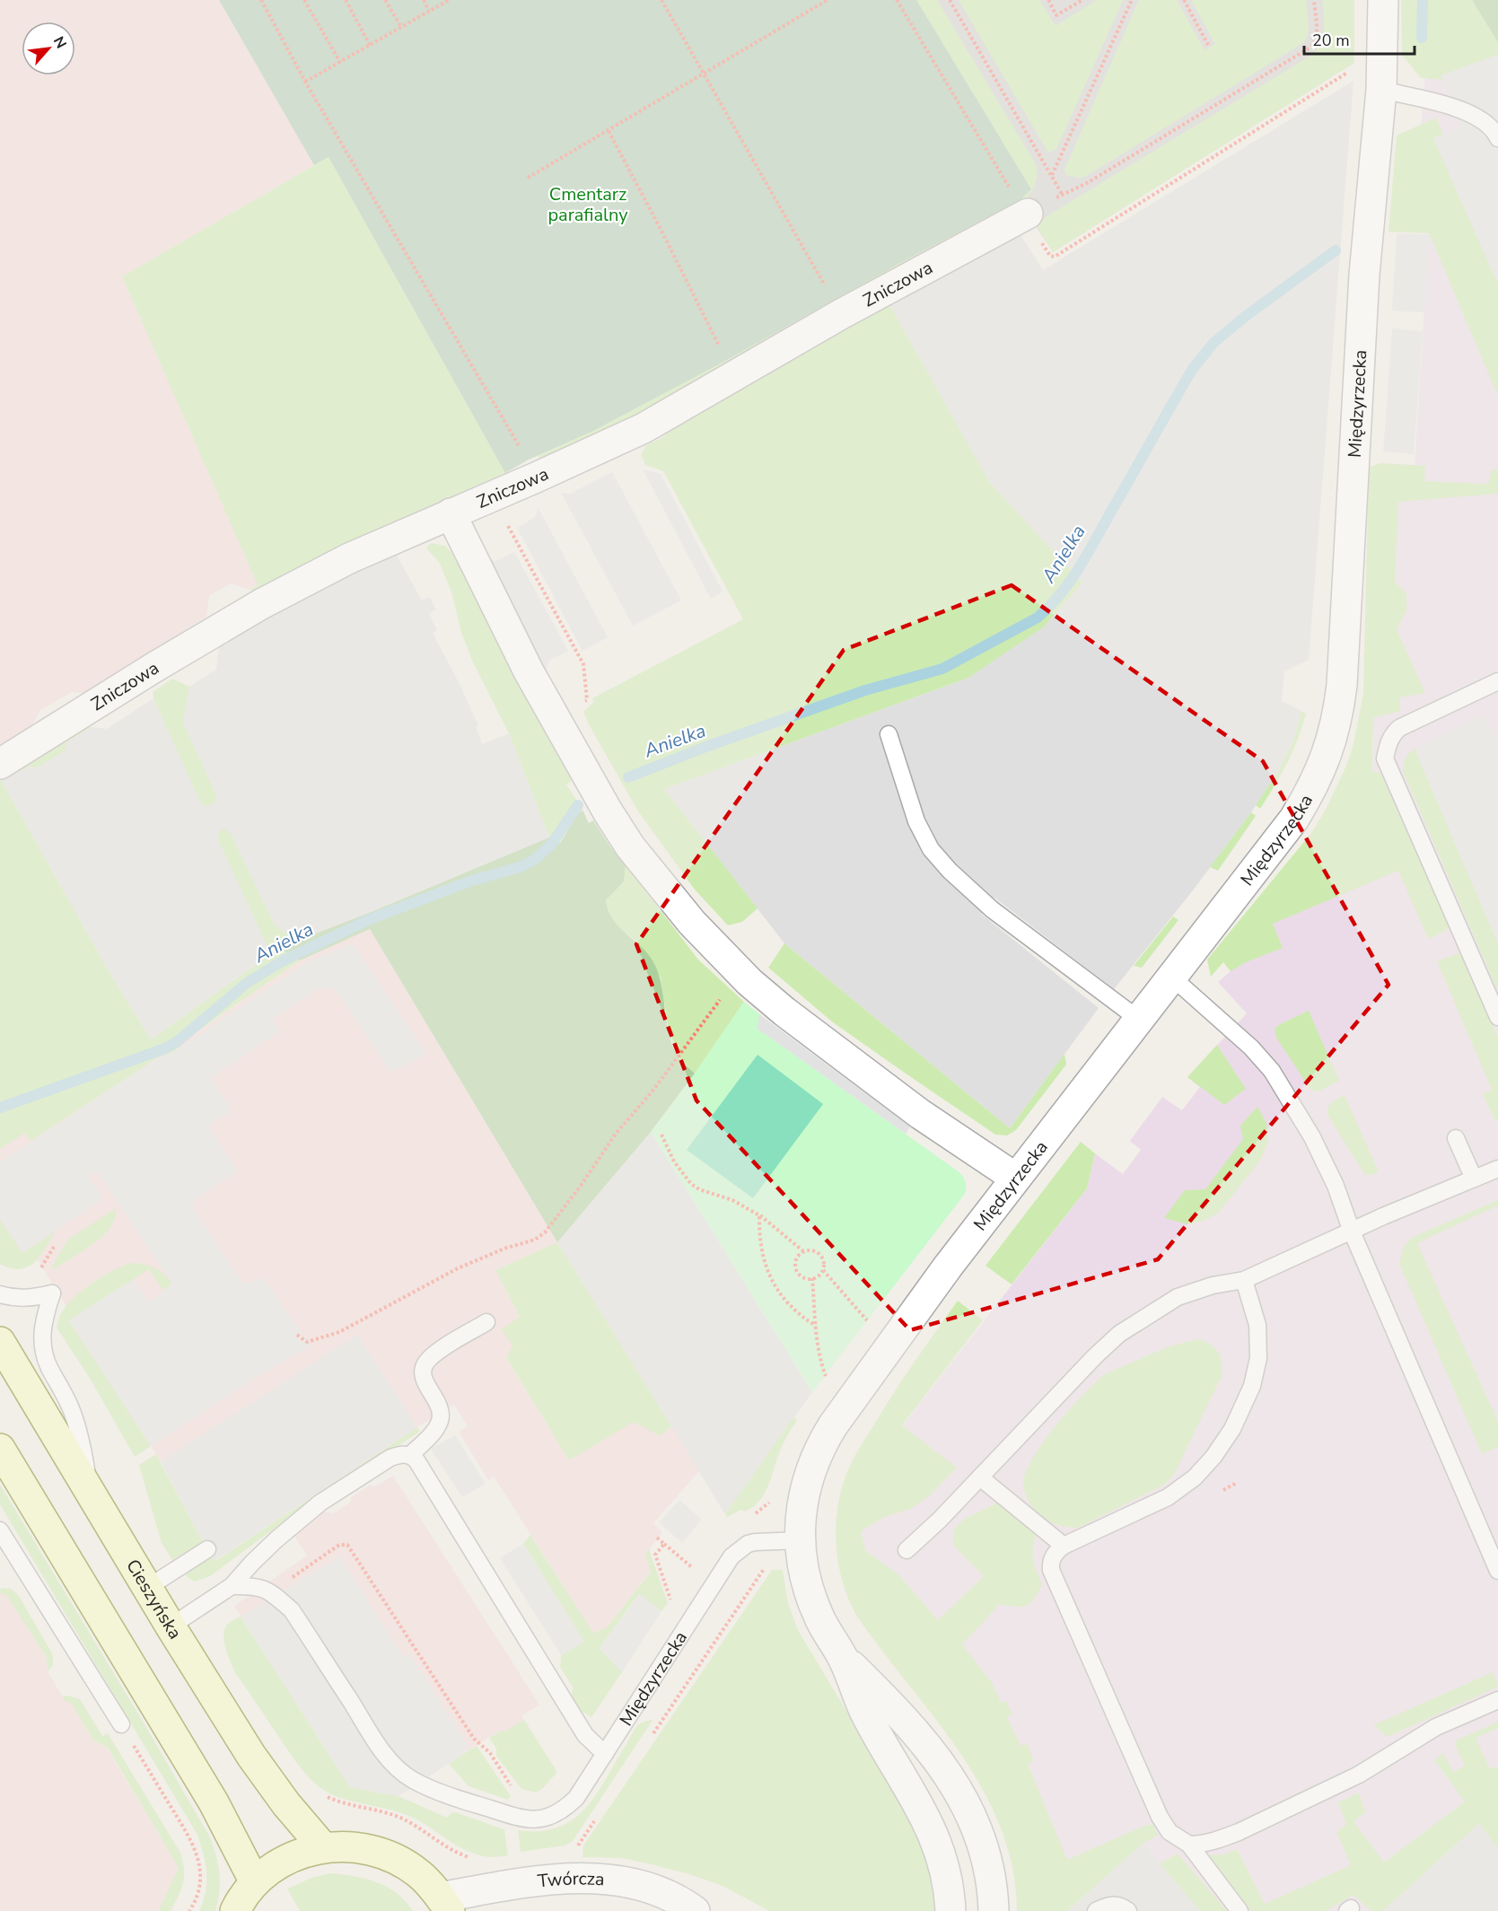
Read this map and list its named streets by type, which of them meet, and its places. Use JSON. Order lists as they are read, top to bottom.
{
  "streets": {
    "main road": ["Cieszyńska"],
    "street": ["Zniczowa", "Międzyrzecka", "Twórcza"]
  },
  "water": ["Anielka"],
  "parks": ["Cmentarz parafialny"],
  "scale_bar": "20 m",
  "north": "top right"
}
